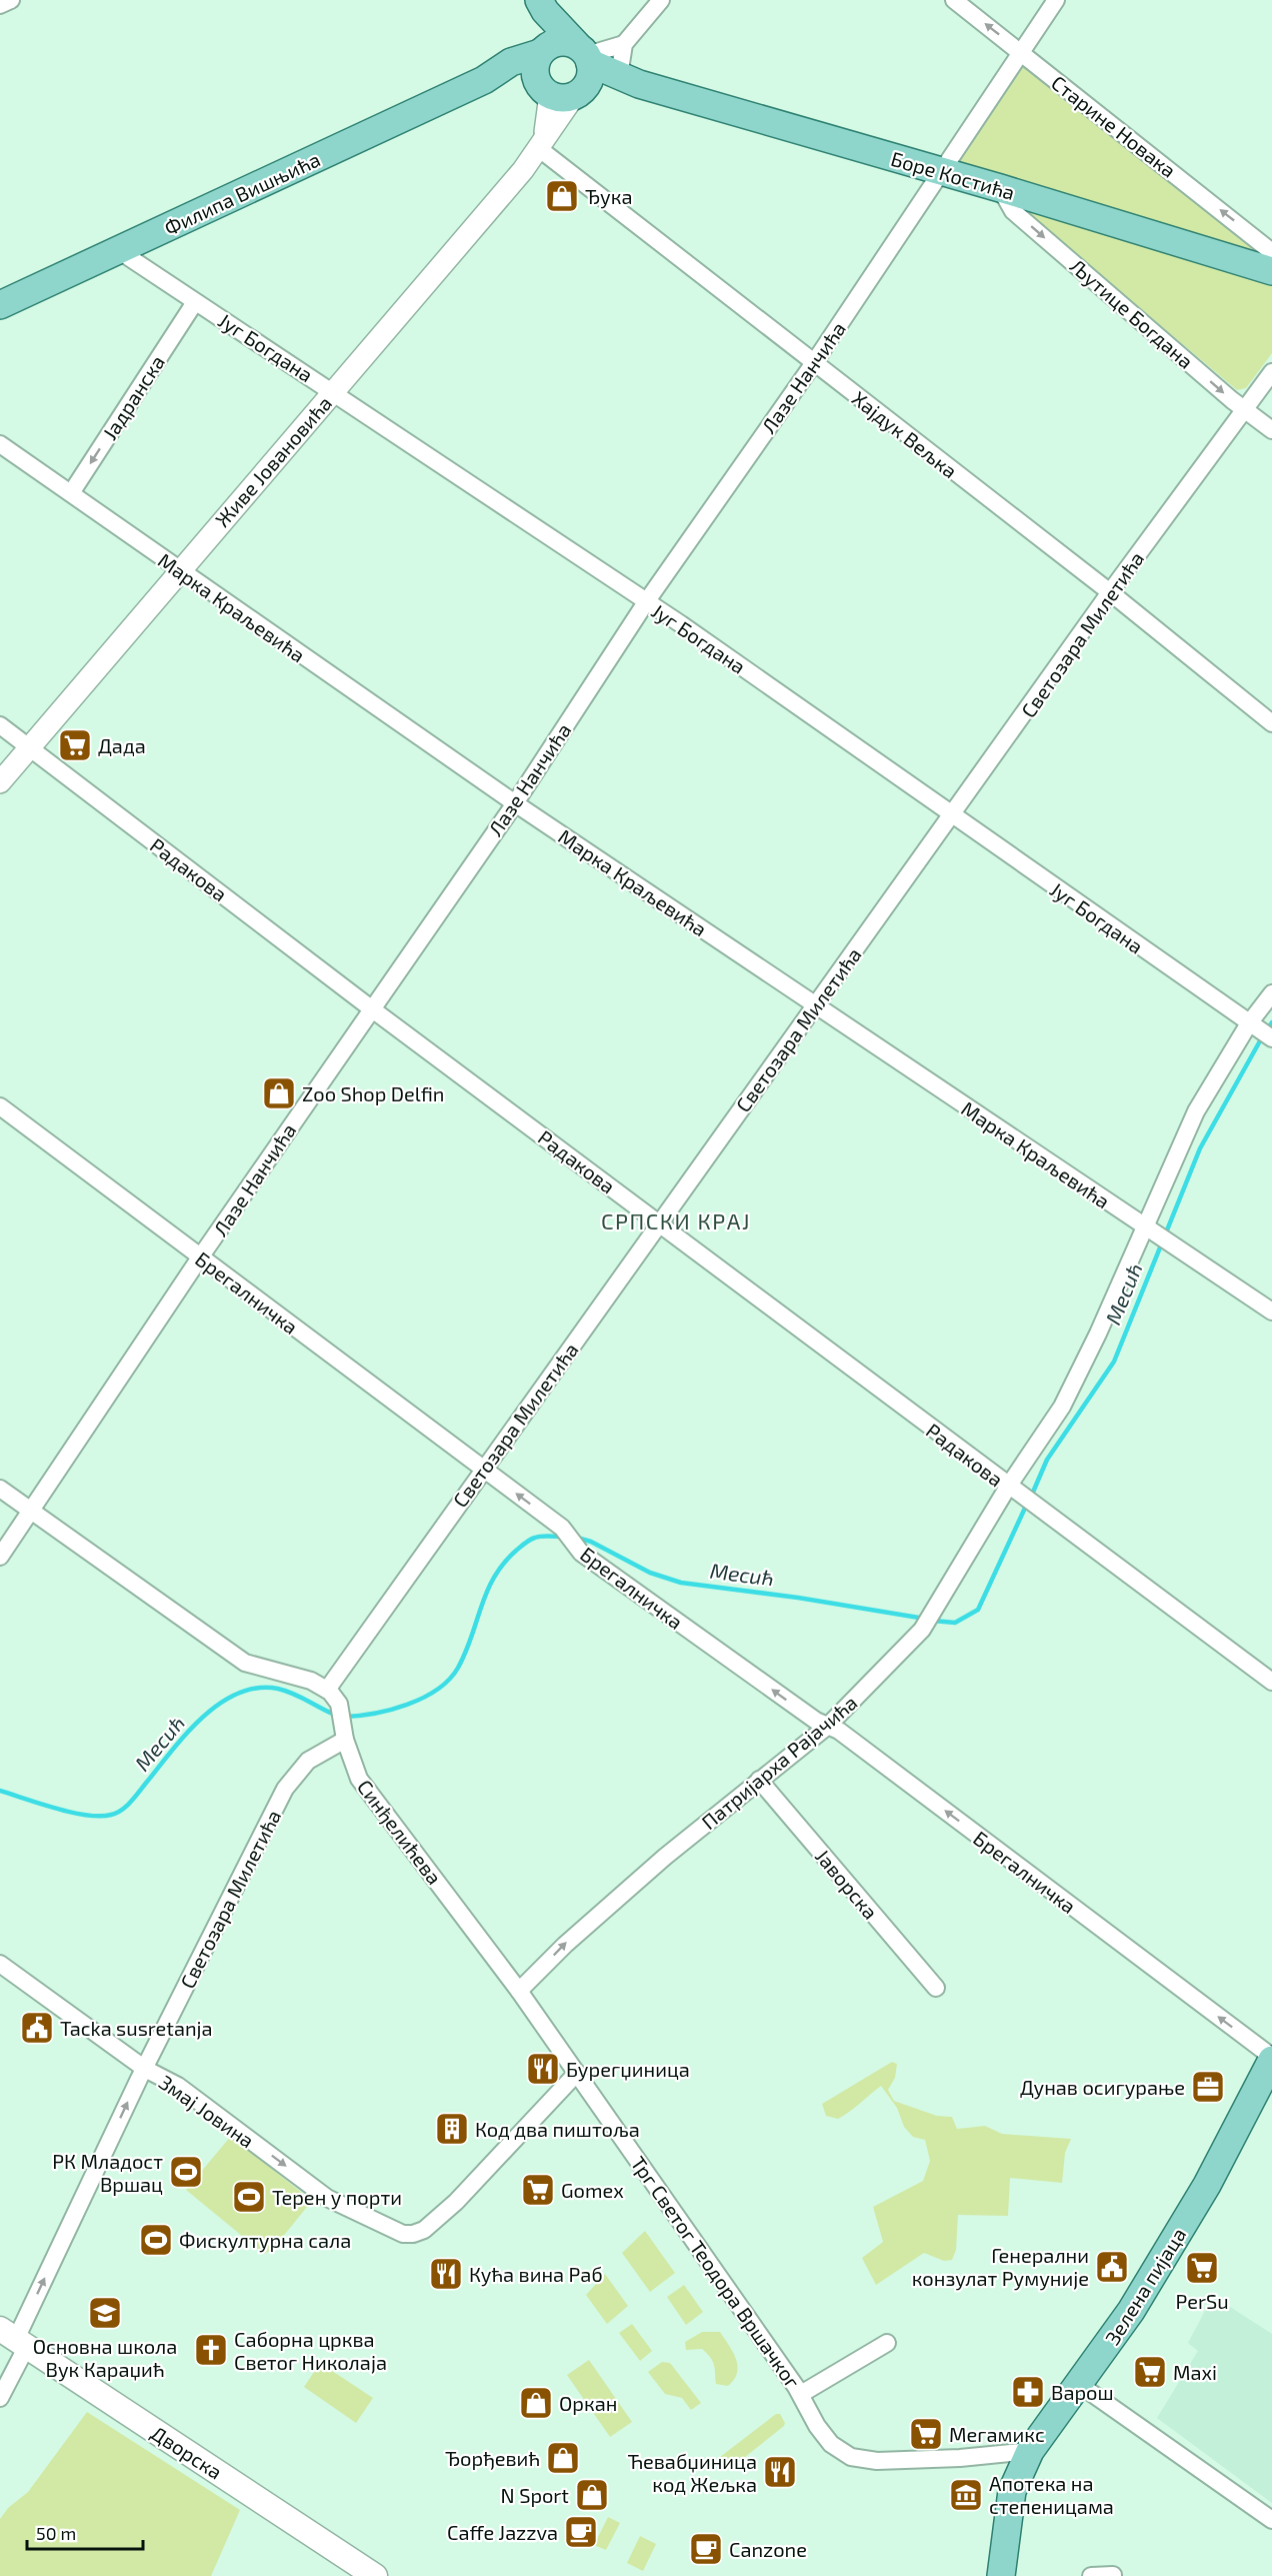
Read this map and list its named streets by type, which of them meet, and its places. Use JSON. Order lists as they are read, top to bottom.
{
  "streets": {
    "main road": [
      "Боре Костића",
      "Филипа Вишњића",
      "Зелена пијаца",
      "Дворска"
    ],
    "street": [
      "Старине Новака",
      "Љутице Богдана",
      "Југ Богдана",
      "Лазе Нанчића",
      "Јадранска",
      "Хајдук Вељка",
      "Живе Јовановића",
      "Марка Краљевића",
      "Светозара Милетића",
      "Радакова",
      "Брегалничка",
      "Патријарха Рајачића",
      "Синђелићева",
      "Јаворска",
      "Змај Јовина",
      "Трг Светог Теодора Вршачког"
    ]
  },
  "crossings": [
    ["Старине Новака", "Лазе Нанчића"],
    ["Боре Костића", "Филипа Вишњића"],
    ["Боре Костића", "Љутице Богдана"],
    ["Боре Костића", "Лазе Нанчића"],
    ["Боре Костића", "Живе Јовановића"],
    ["Филипа Вишњића", "Југ Богдана"],
    ["Филипа Вишњића", "Живе Јовановића"],
    ["Љутице Богдана", "Светозара Милетића"],
    ["Југ Богдана", "Лазе Нанчића"],
    ["Југ Богдана", "Јадранска"],
    ["Југ Богдана", "Живе Јовановића"],
    ["Југ Богдана", "Светозара Милетића"],
    ["Југ Богдана", "Патријарха Рајачића"],
    ["Лазе Нанчића", "Хајдук Вељка"],
    ["Лазе Нанчића", "Марка Краљевића"],
    ["Лазе Нанчића", "Радакова"],
    ["Лазе Нанчића", "Брегалничка"],
    ["Лазе Нанчића", "Синђелићева"],
    ["Јадранска", "Марка Краљевића"],
    ["Хајдук Вељка", "Живе Јовановића"],
    ["Хајдук Вељка", "Светозара Милетића"],
    ["Живе Јовановића", "Марка Краљевића"],
    ["Живе Јовановића", "Радакова"],
    ["Марка Краљевића", "Светозара Милетића"],
    ["Марка Краљевића", "Патријарха Рајачића"],
    ["Светозара Милетића", "Радакова"],
    ["Светозара Милетића", "Брегалничка"],
    ["Светозара Милетића", "Синђелићева"],
    ["Светозара Милетића", "Змај Јовина"],
    ["Светозара Милетића", "Дворска"],
    ["Радакова", "Патријарха Рајачића"],
    ["Брегалничка", "Патријарха Рајачића"],
    ["Брегалничка", "Зелена пијаца"],
    ["Патријарха Рајачића", "Синђелићева"],
    ["Патријарха Рајачића", "Јаворска"],
    ["Синђелићева", "Змај Јовина"],
    ["Синђелићева", "Трг Светог Теодора Вршачког"],
    ["Змај Јовина", "Трг Светог Теодора Вршачког"],
    ["Трг Светог Теодора Вршачког", "Зелена пијаца"]
  ],
  "one_way": [
    "Старине Новака",
    "Љутице Богдана",
    "Јадранска",
    "Брегалничка"
  ],
  "districts": ["СРПСКИ КРАЈ"],
  "water": ["Месић"],
  "places": {
    "shop": [
      "Ђука",
      "Zoo Shop Delfin",
      "Оркан",
      "Ђорђевић",
      "N Sport"
    ],
    "supermarket": [
      "Дада",
      "Gomex",
      "PerSu",
      "Maxi",
      "Мегамикс"
    ],
    "public building": ["Tacka susretanja", "Генерални конзулат Румуније"],
    "restaurant": ["Бурегџиница", "Кућа вина Раб", "Ћевабџиница код Жељка"],
    "office": ["Дунав осигурање"],
    "building": ["Код два пиштоља"],
    "sports": ["РК Младост Вршац", "Терен у порти", "Фискултурна сала"],
    "school or university": ["Основна школа Вук Караџић"],
    "church": ["Саборна црква Светог Николаја"],
    "pharmacy": ["Варош"],
    "museum": ["Апотека на степеницама"],
    "cafe": ["Caffe Jazzva", "Canzone"]
  },
  "scale_bar": "50 m"
}
